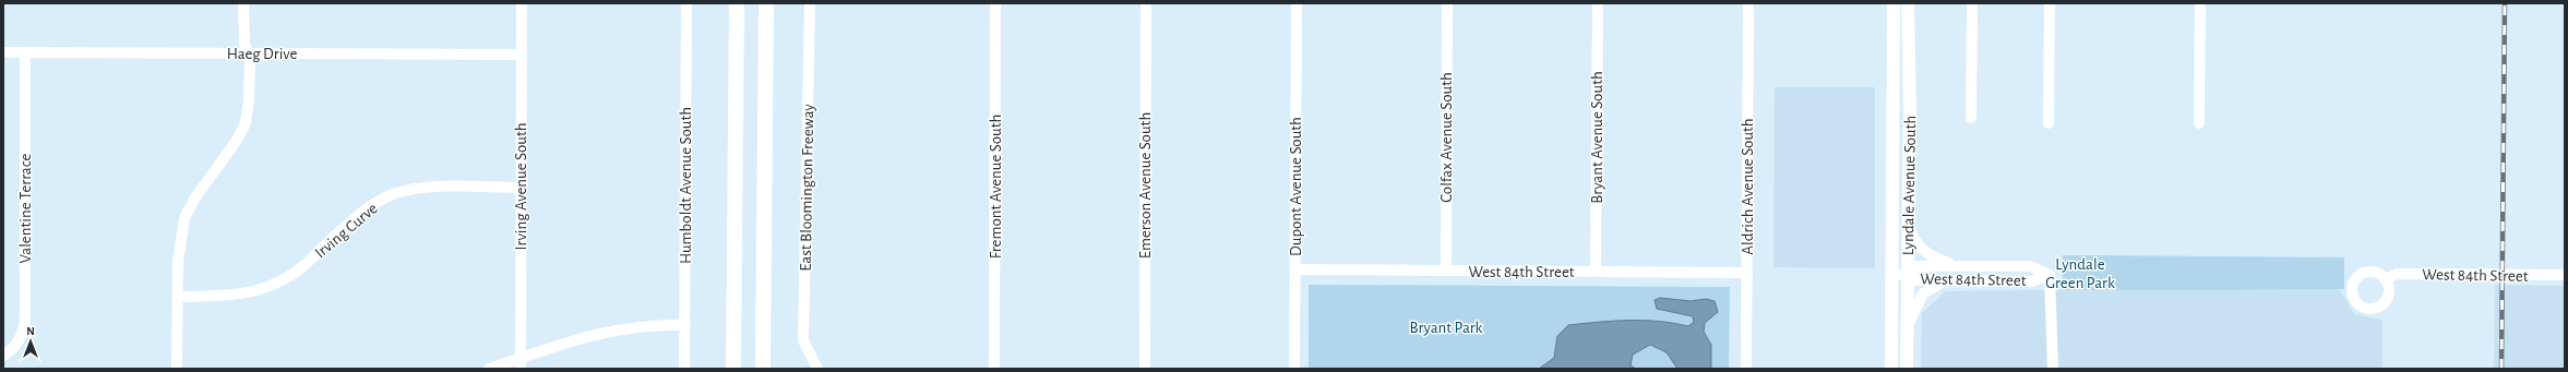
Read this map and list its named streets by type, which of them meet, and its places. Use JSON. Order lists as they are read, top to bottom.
{
  "streets": {
    "main road": ["Lyndale Avenue South"],
    "street": [
      "Haeg Drive",
      "Colfax Avenue South",
      "Bryant Avenue South",
      "Humboldt Avenue South",
      "Emerson Avenue South",
      "Irving Avenue South",
      "Fremont Avenue South",
      "Dupont Avenue South",
      "Aldrich Avenue South",
      "East Bloomington Freeway",
      "Valentine Terrace",
      "Irving Curve",
      "West 84th Street"
    ]
  },
  "crossings": [
    ["Haeg Drive", "Irving Avenue South"],
    ["Haeg Drive", "Valentine Terrace"],
    ["Colfax Avenue South", "West 84th Street"],
    ["Bryant Avenue South", "West 84th Street"],
    ["Lyndale Avenue South", "West 84th Street"],
    ["Irving Avenue South", "Irving Curve"],
    ["Dupont Avenue South", "West 84th Street"],
    ["Aldrich Avenue South", "West 84th Street"]
  ],
  "parks": ["Lyndale Green Park", "Bryant Park"],
  "north": "top"
}
